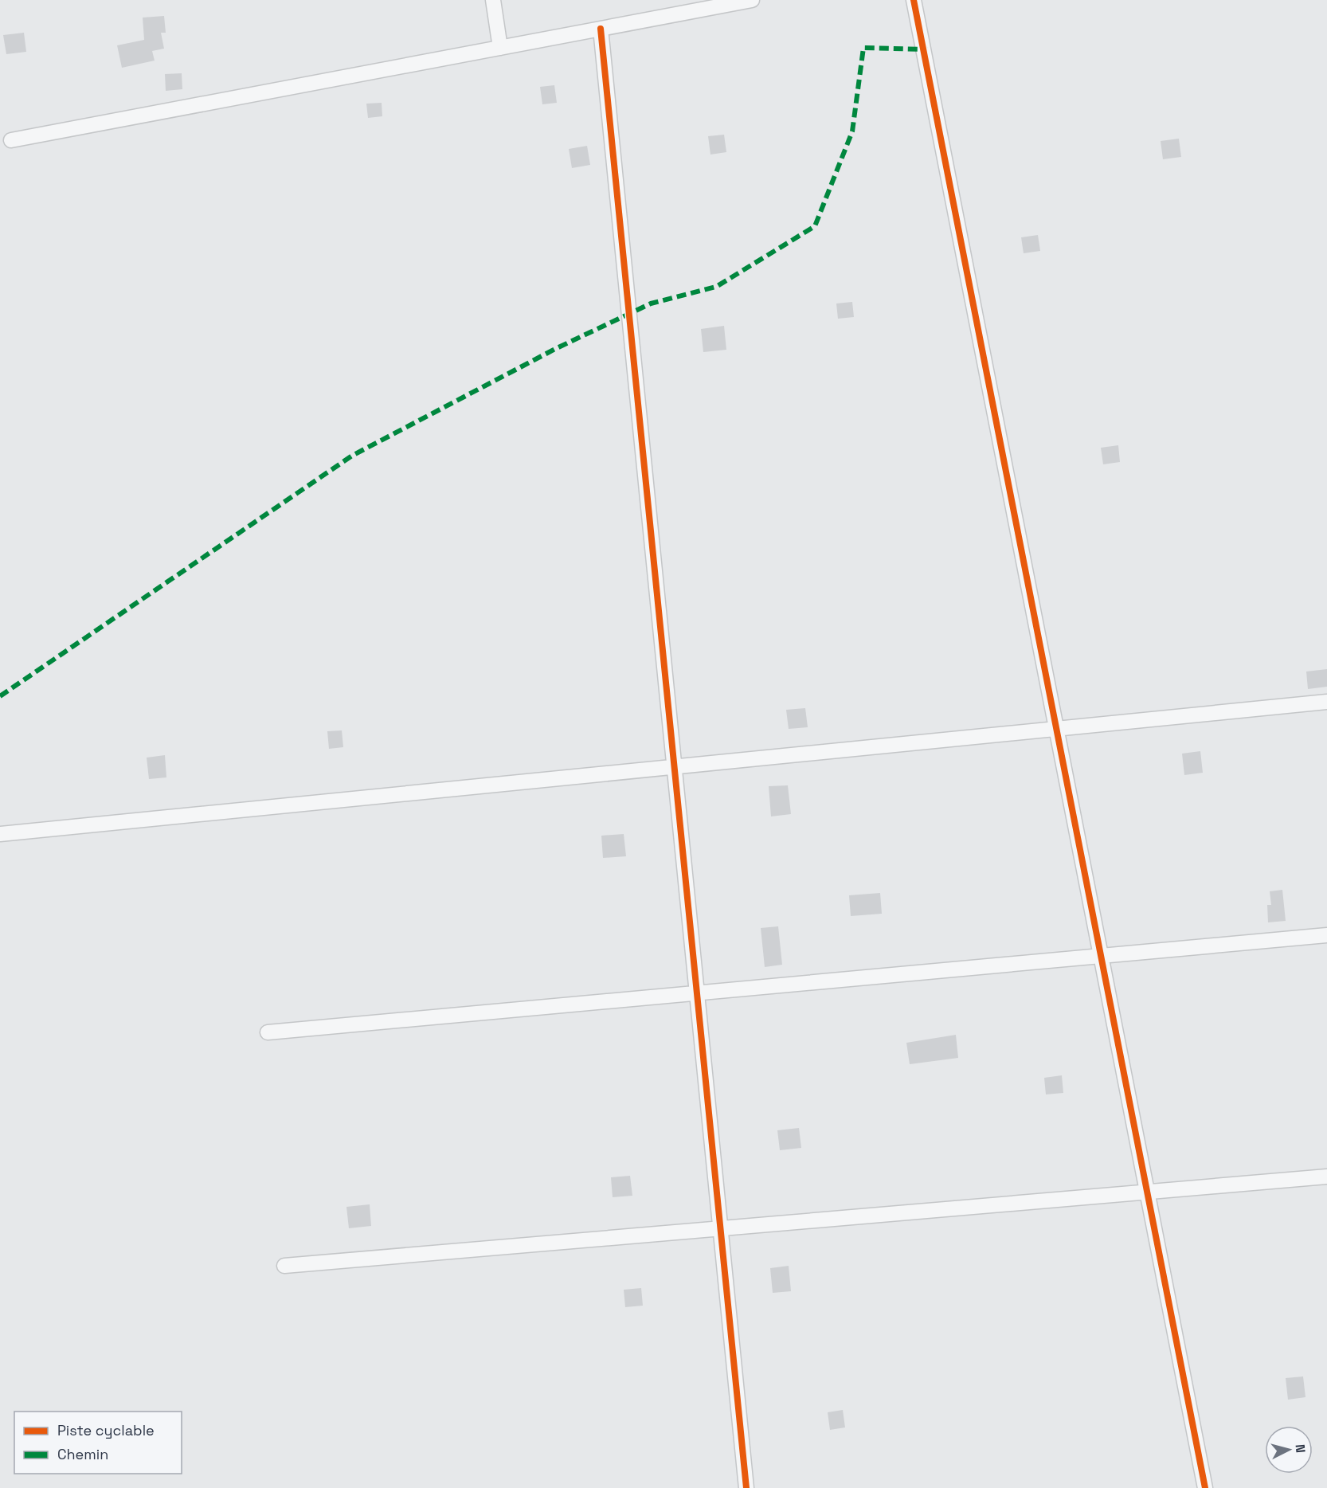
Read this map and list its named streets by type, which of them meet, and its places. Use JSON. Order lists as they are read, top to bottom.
{
  "legend": ["Piste cyclable", "Chemin"],
  "north": "right"
}
